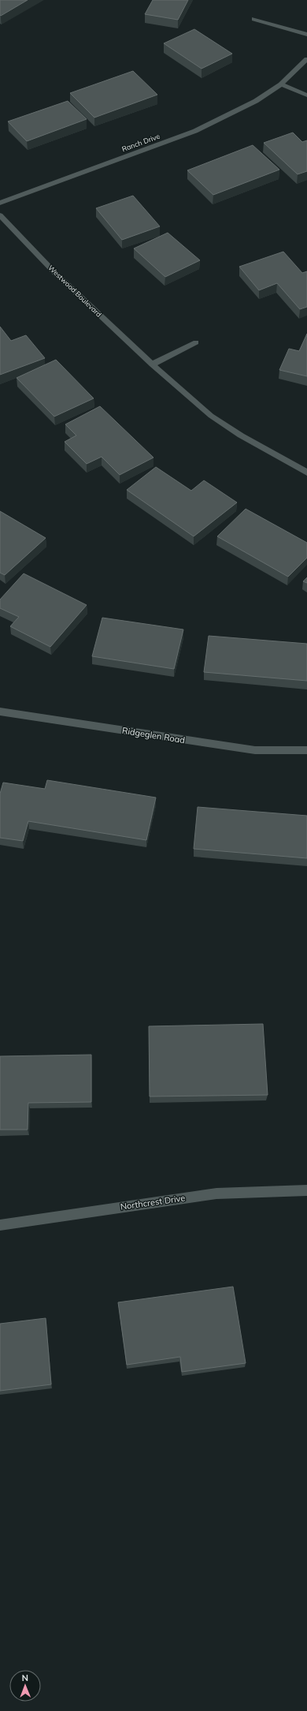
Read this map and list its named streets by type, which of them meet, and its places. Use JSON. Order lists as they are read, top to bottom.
{
  "streets": {
    "street": [
      "Ranch Drive",
      "Westwood Boulevard",
      "Ridgeglen Road",
      "Northcrest Drive"
    ]
  },
  "north": "top"
}
